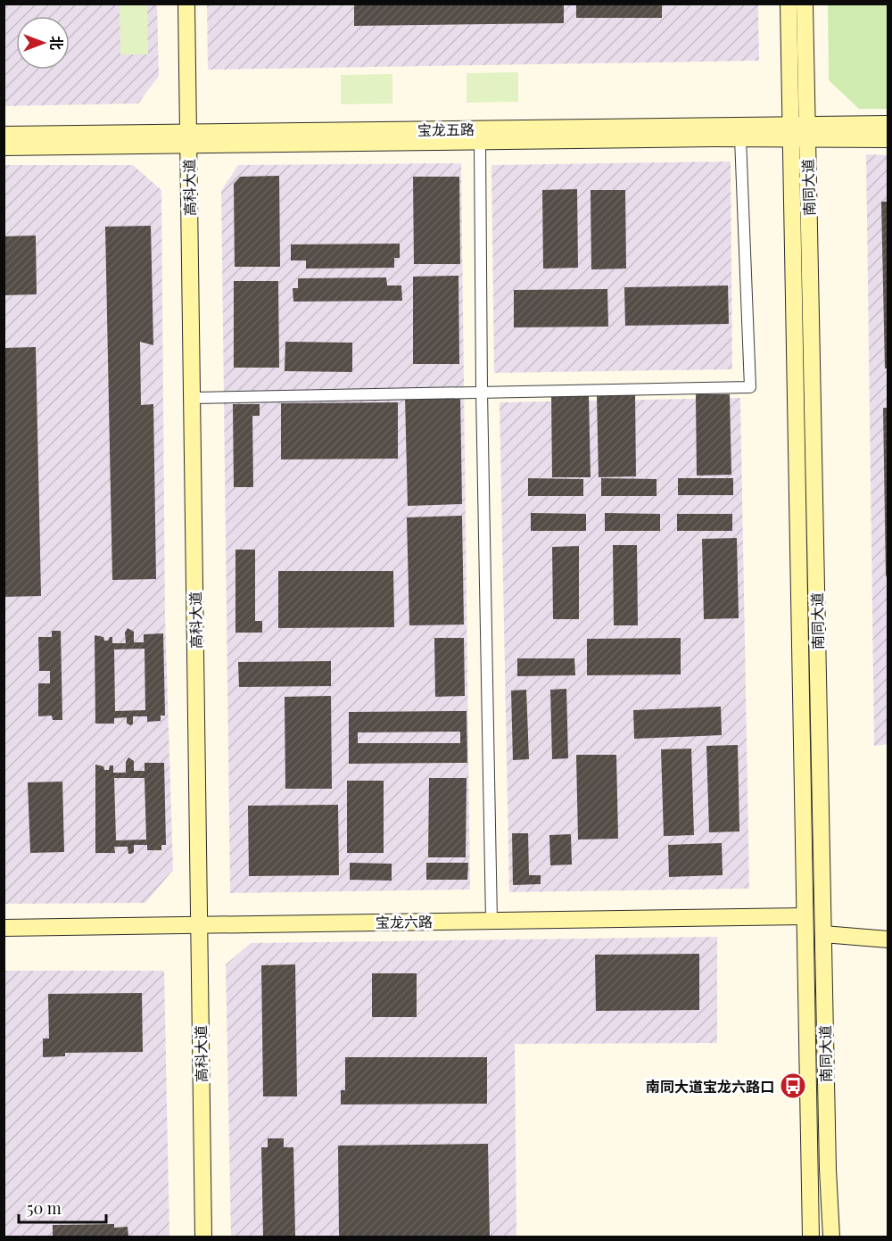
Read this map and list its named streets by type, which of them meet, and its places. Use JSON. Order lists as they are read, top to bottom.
{
  "streets": {
    "street": [
      "宝龙五路",
      "高科大道",
      "南同大道",
      "宝龙六路"
    ]
  },
  "crossings": [
    ["宝龙五路", "高科大道"],
    ["宝龙五路", "南同大道"],
    ["高科大道", "宝龙六路"],
    ["南同大道", "宝龙六路"]
  ],
  "places": {
    "bus stop": ["南同大道宝龙六路口"]
  },
  "scale_bar": "50 m",
  "north": "right"
}
